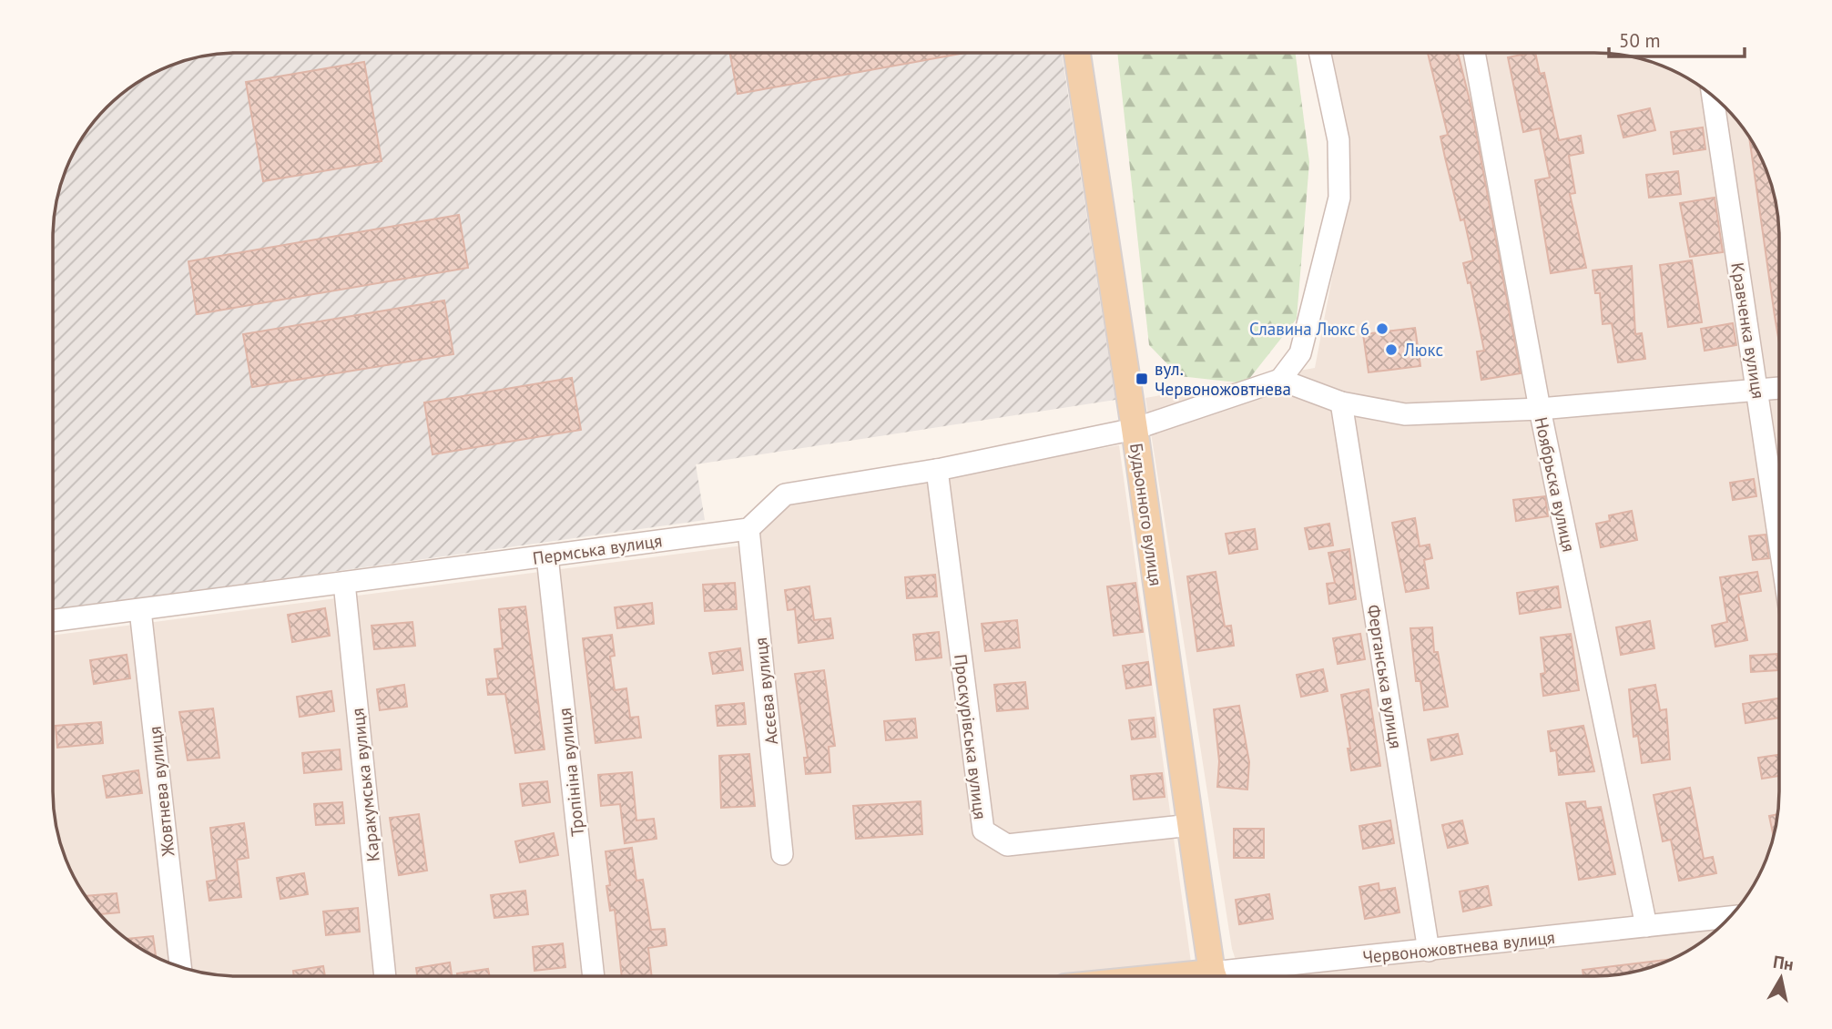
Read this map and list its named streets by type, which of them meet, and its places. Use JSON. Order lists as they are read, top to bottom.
{
  "streets": {
    "main road": ["Будьонного вулиця"],
    "street": [
      "Кравченка вулиця",
      "Ноябрьска вулиця",
      "Пермська вулиця",
      "Ферганська вулиця",
      "Асєєва вулиця",
      "Проскурівська вулиця",
      "Тропініна вулиця",
      "Каракумська вулиця",
      "Жовтнева вулиця",
      "Червоножовтнева вулиця"
    ]
  },
  "crossings": [
    ["Ноябрьска вулиця", "Червоножовтнева вулиця"],
    ["Будьонного вулиця", "Проскурівська вулиця"],
    ["Пермська вулиця", "Асєєва вулиця"],
    ["Пермська вулиця", "Тропініна вулиця"],
    ["Пермська вулиця", "Каракумська вулиця"],
    ["Пермська вулиця", "Жовтнева вулиця"],
    ["Ферганська вулиця", "Червоножовтнева вулиця"]
  ],
  "places": {
    "other": ["Славина Люкс 6", "Люкс"],
    "transit": ["вул. Червоножовтнева"]
  },
  "scale_bar": "50 m",
  "north": "top"
}
